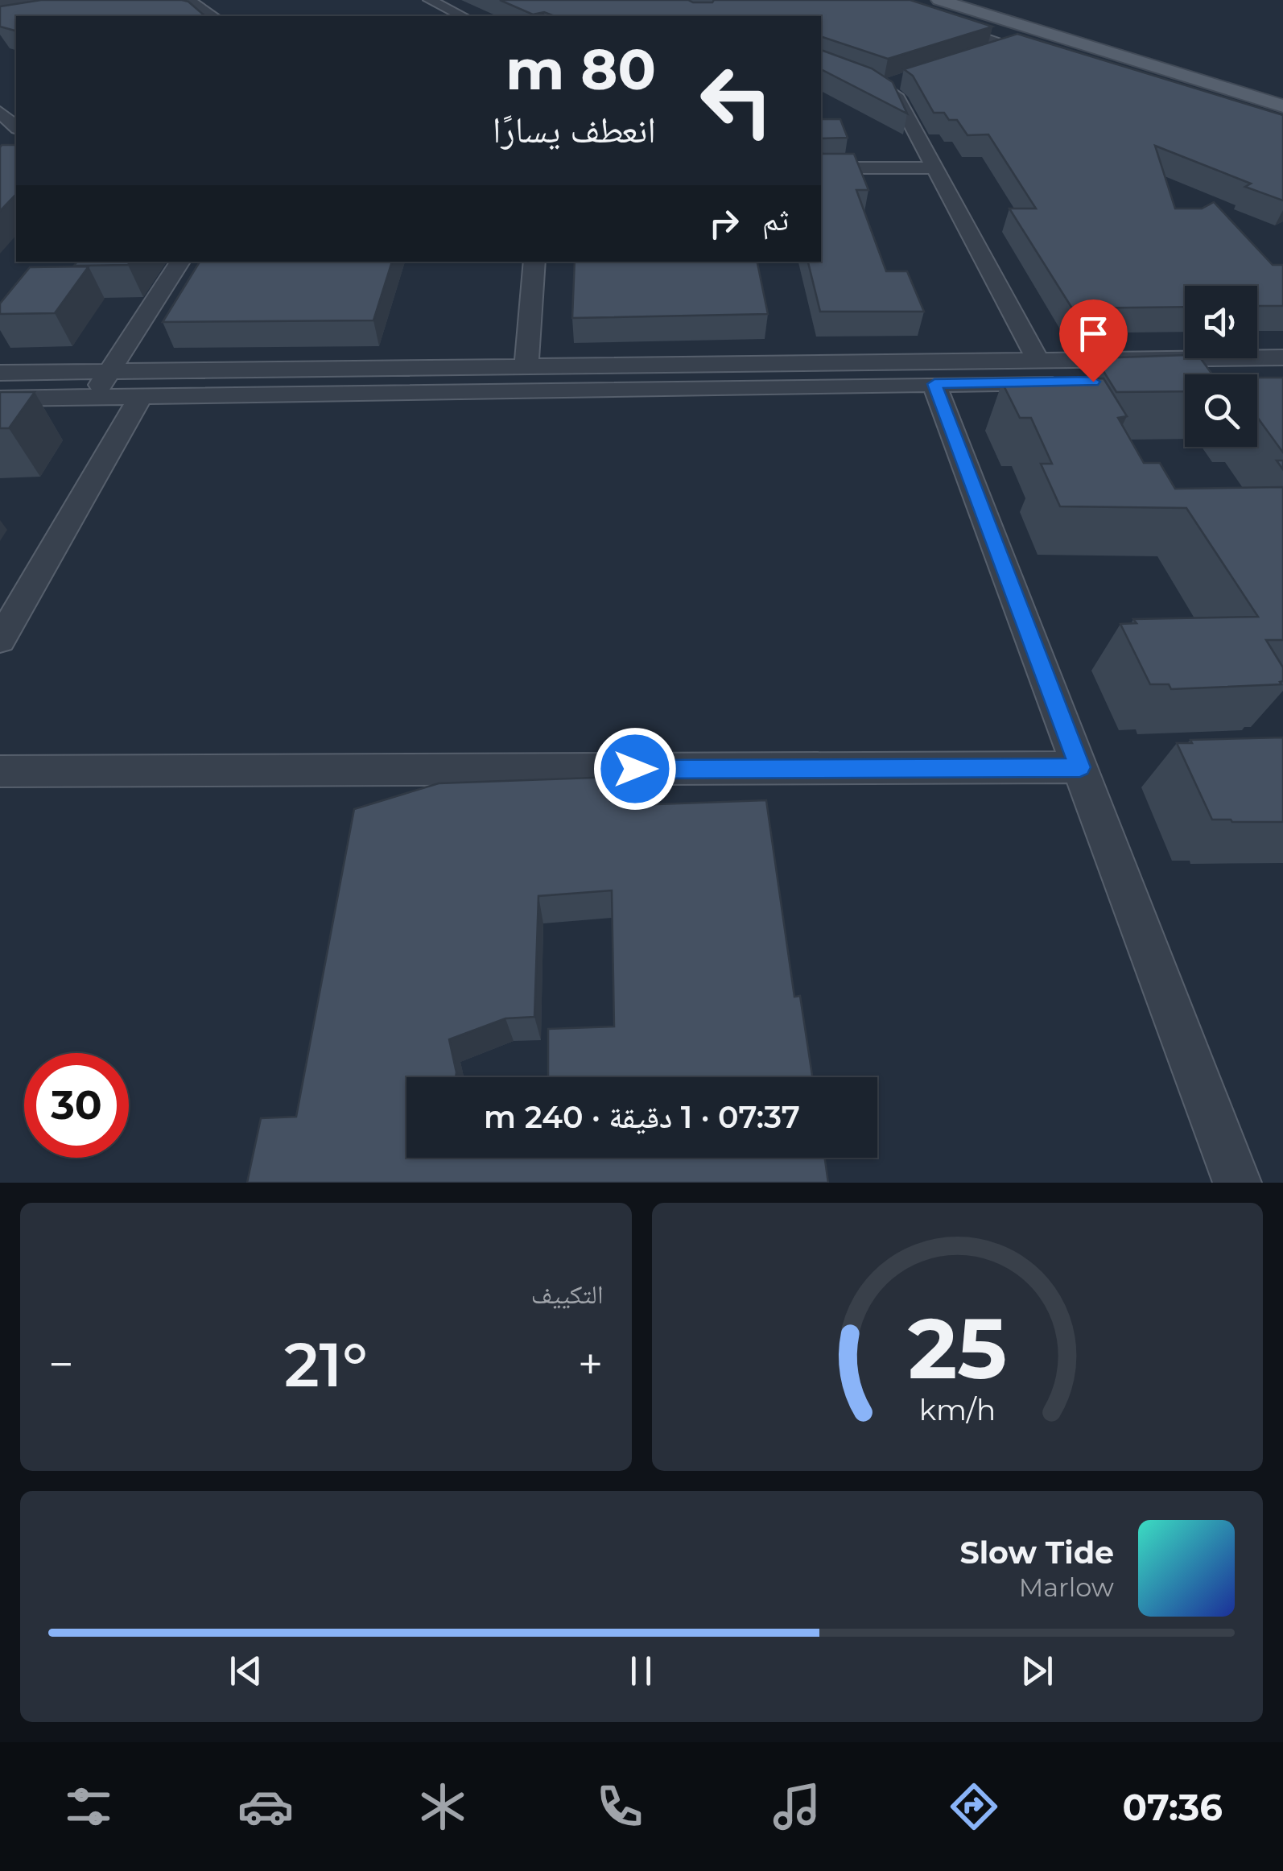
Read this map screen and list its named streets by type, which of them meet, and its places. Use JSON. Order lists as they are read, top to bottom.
{
  "page": {
    "turn": ["80 m", "انعطف يسارًا"],
    "then": "ثم",
    "limit": "30",
    "trip": "07:37 · 1 دقيقة · 240 m",
    "tile": "التكييف",
    "heat": ["−", "21°", "+"],
    "song": ["Slow Tide", "Marlow"],
    "tabs": "07:36",
    "gauge": ["25", "km/h"]
  }
}
